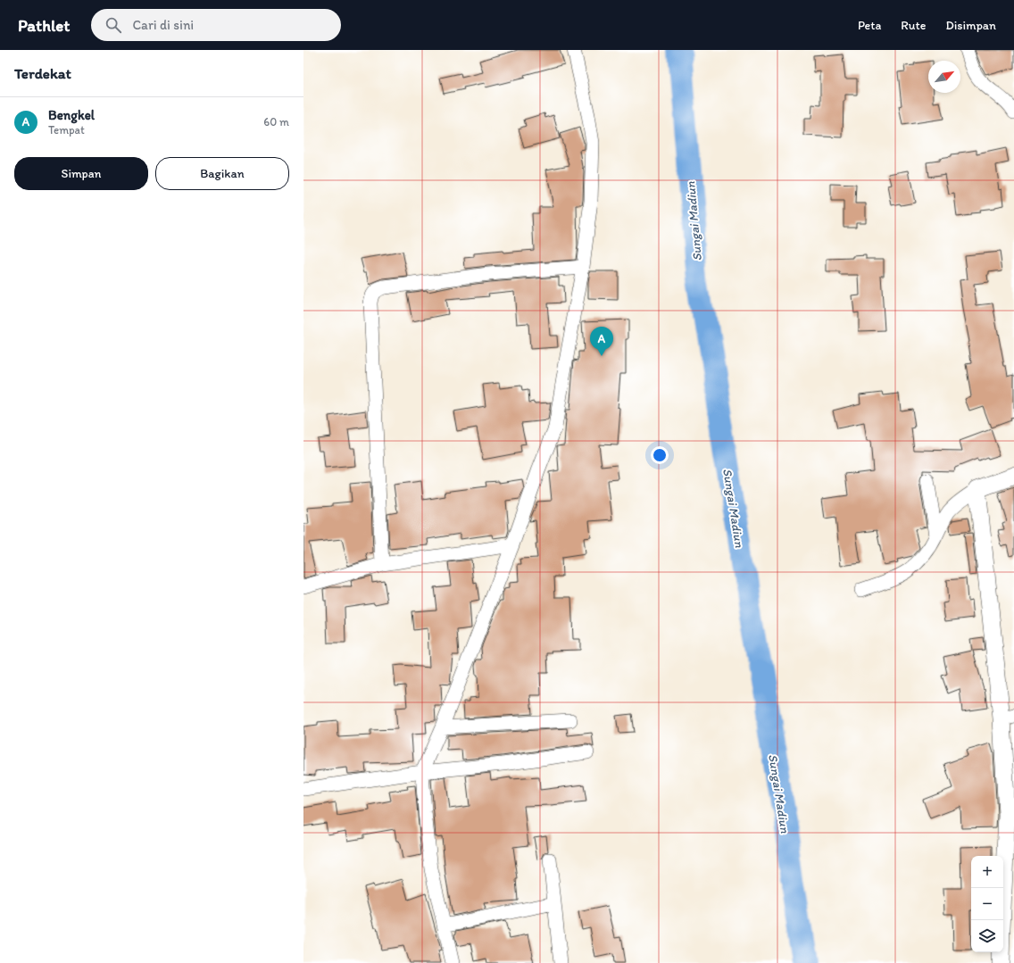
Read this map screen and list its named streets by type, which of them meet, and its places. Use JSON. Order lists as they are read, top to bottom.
{
  "water": ["Sungai Madiun"],
  "north": "top right",
  "page": {
    "header": "Pathlet",
    "search": "Cari di sini",
    "nav": ["Peta", "Rute", "Disimpan"],
    "heading": "Terdekat",
    "list": [
      {
        "mark": "A",
        "name": "Bengkel",
        "note": "Tempat",
        "value": "60 m"
      }
    ],
    "buttons": ["Simpan", "Bagikan"],
    "pins": "A",
    "map_buttons": ["+", "−"]
  }
}
